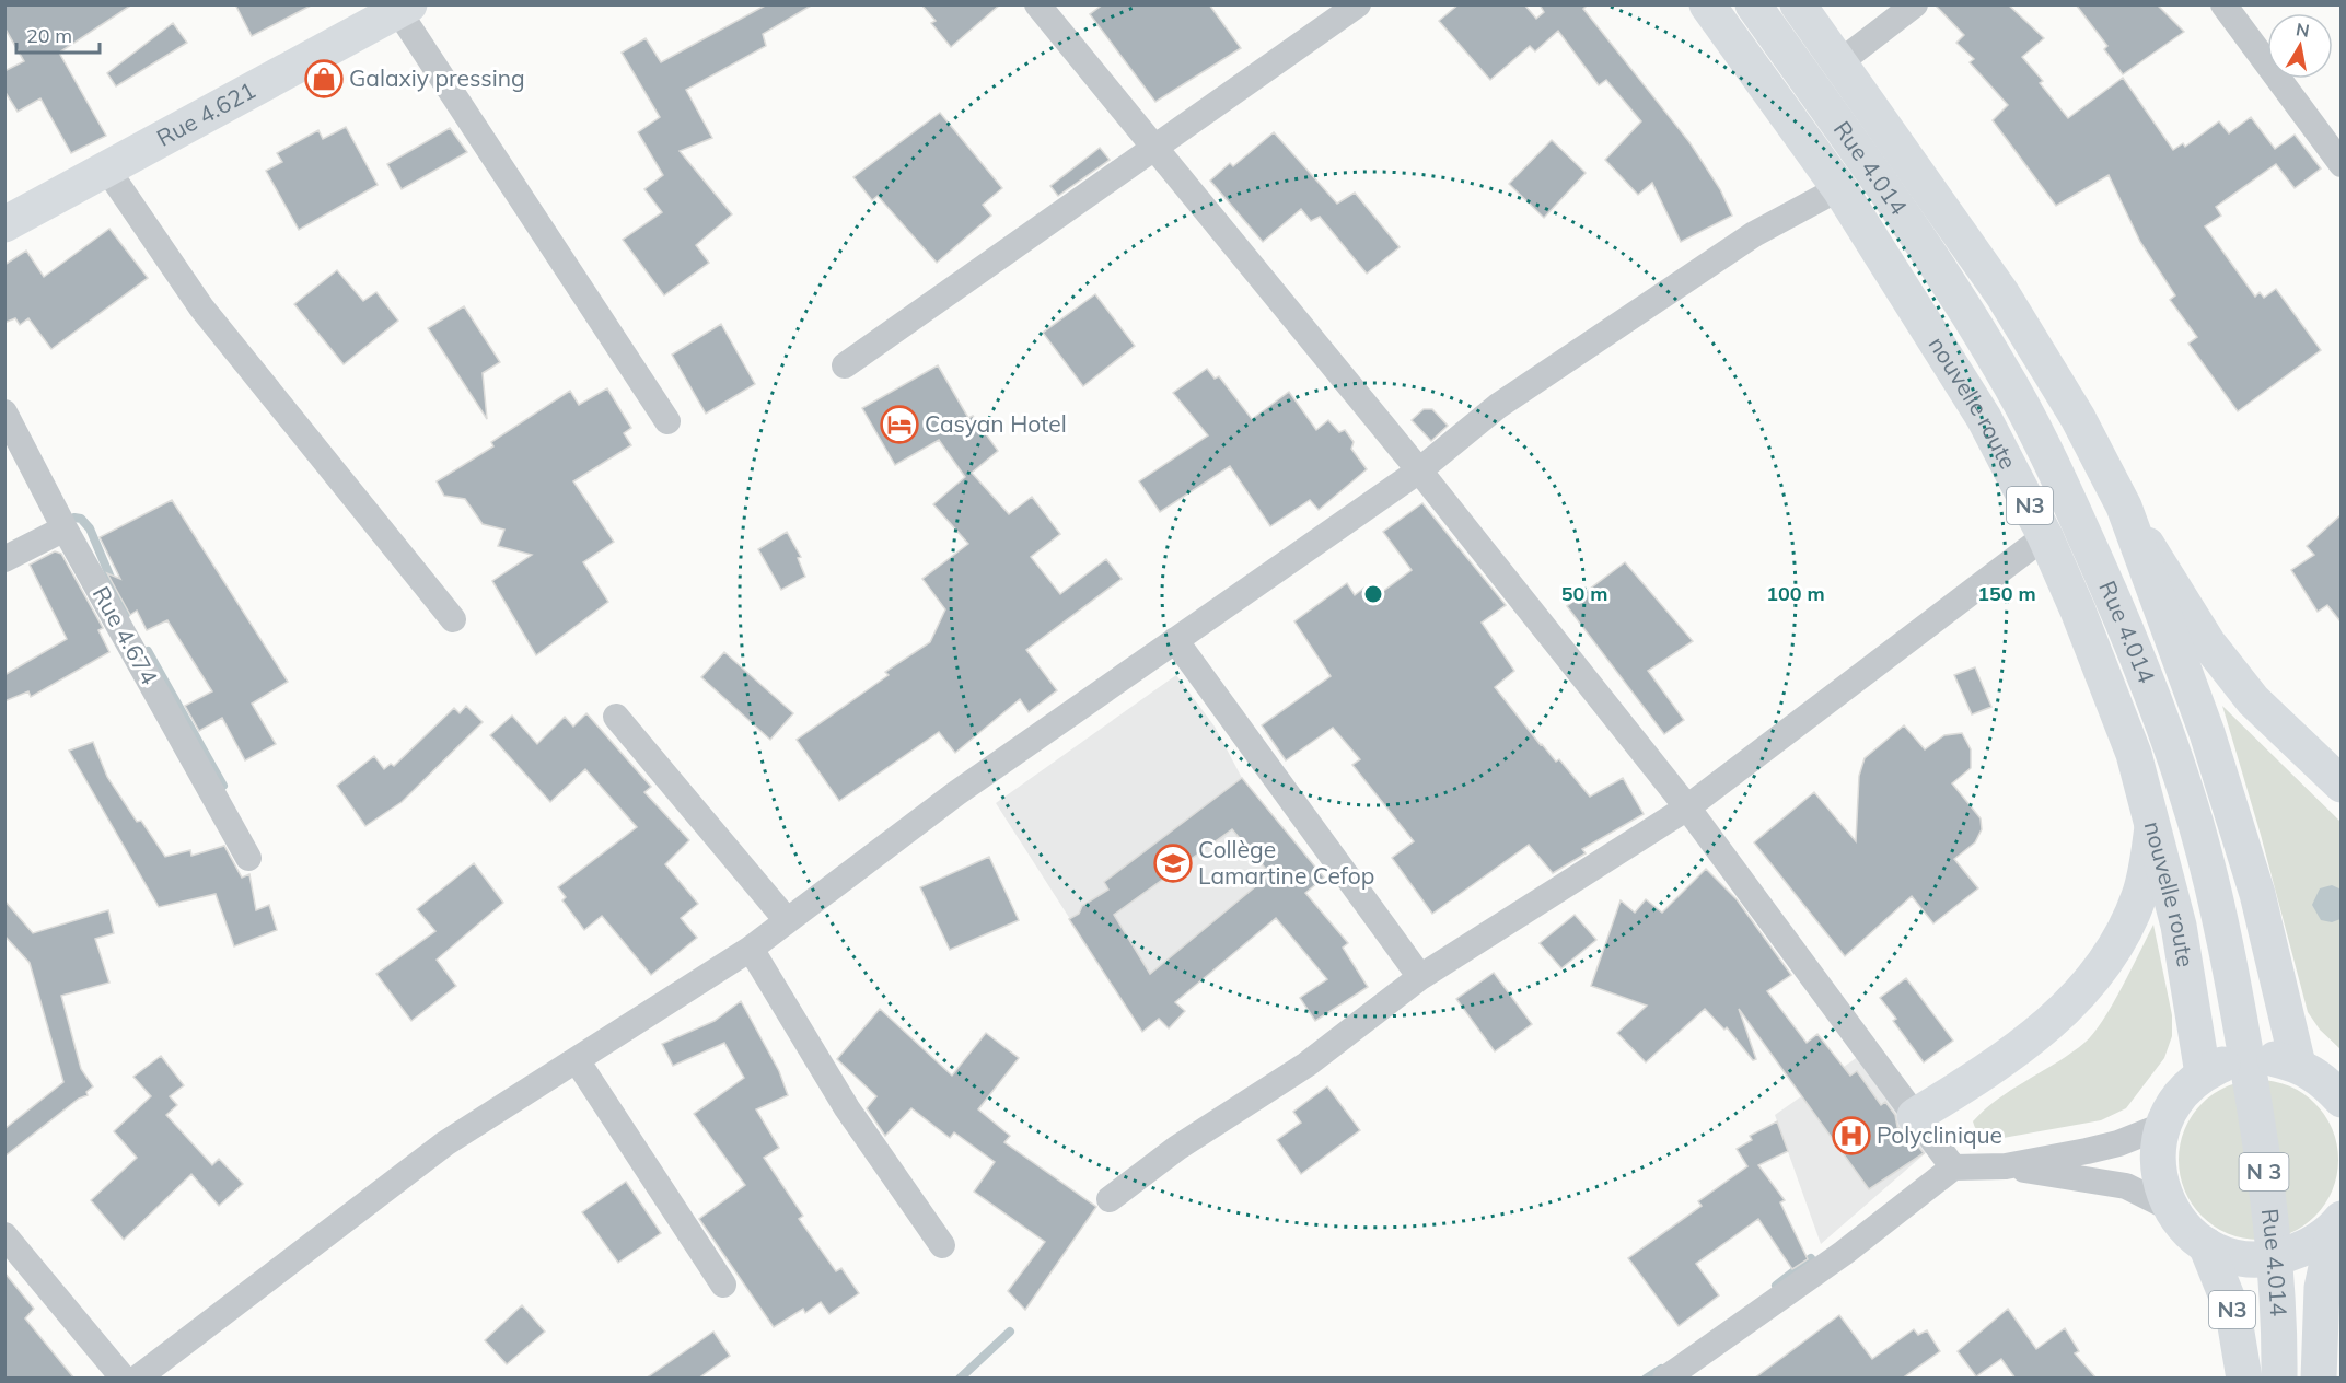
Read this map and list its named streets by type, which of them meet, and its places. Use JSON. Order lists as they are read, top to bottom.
{
  "streets": {
    "main road": [
      "Rue 4.621",
      "Rue 4.014",
      "nouvelle route",
      "N3",
      "N 3"
    ],
    "street": ["Rue 4.674"]
  },
  "places": {
    "shop": ["Galaxiy pressing"],
    "hotel": ["Casyan Hotel"],
    "school or university": ["Collège Lamartine Cefop"],
    "hospital": ["Polyclinique"]
  },
  "scale_bar": "20 m",
  "north": "top",
  "rings": ["50 m", "100 m", "150 m"]
}
